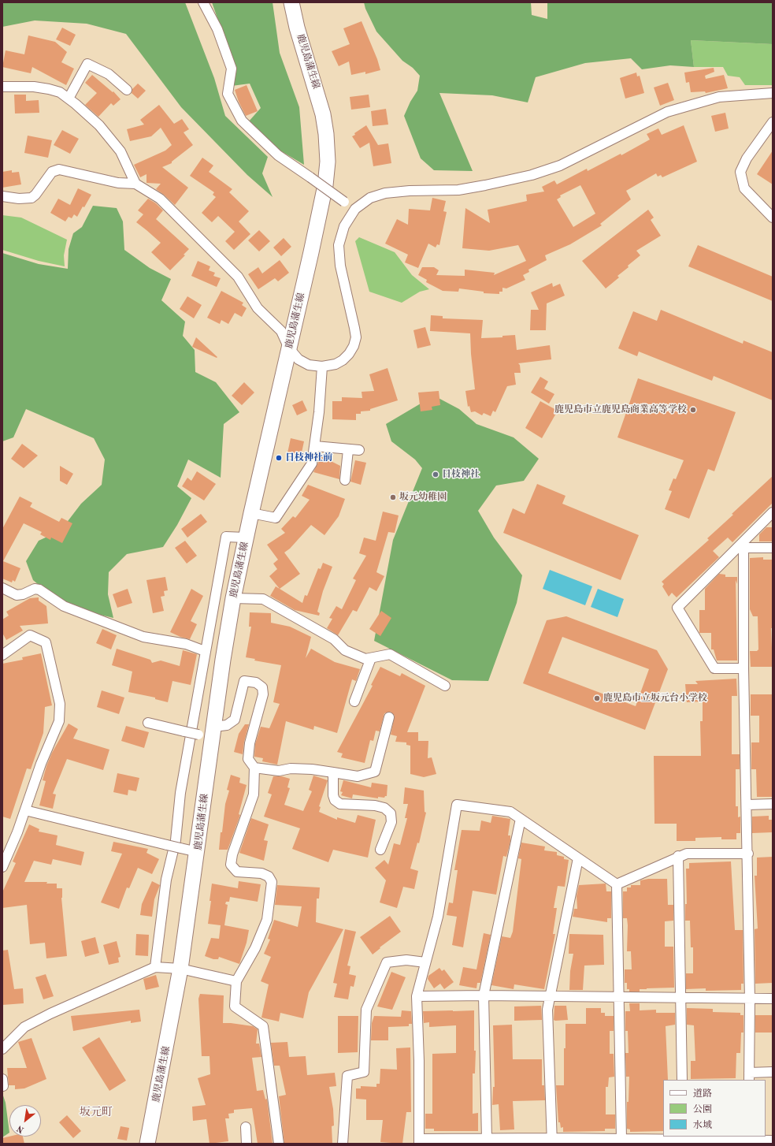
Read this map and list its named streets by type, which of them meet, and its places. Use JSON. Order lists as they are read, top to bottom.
{
  "streets": {
    "main road": ["鹿児島蒲生線"]
  },
  "districts": ["坂元町"],
  "places": [
    "鹿児島市立鹿児島商業高等学校",
    "日枝神社前",
    "日枝神社",
    "坂元幼稚園",
    "鹿児島市立坂元台小学校"
  ],
  "legend": ["道路", "公園", "水域"],
  "north": "bottom left"
}
